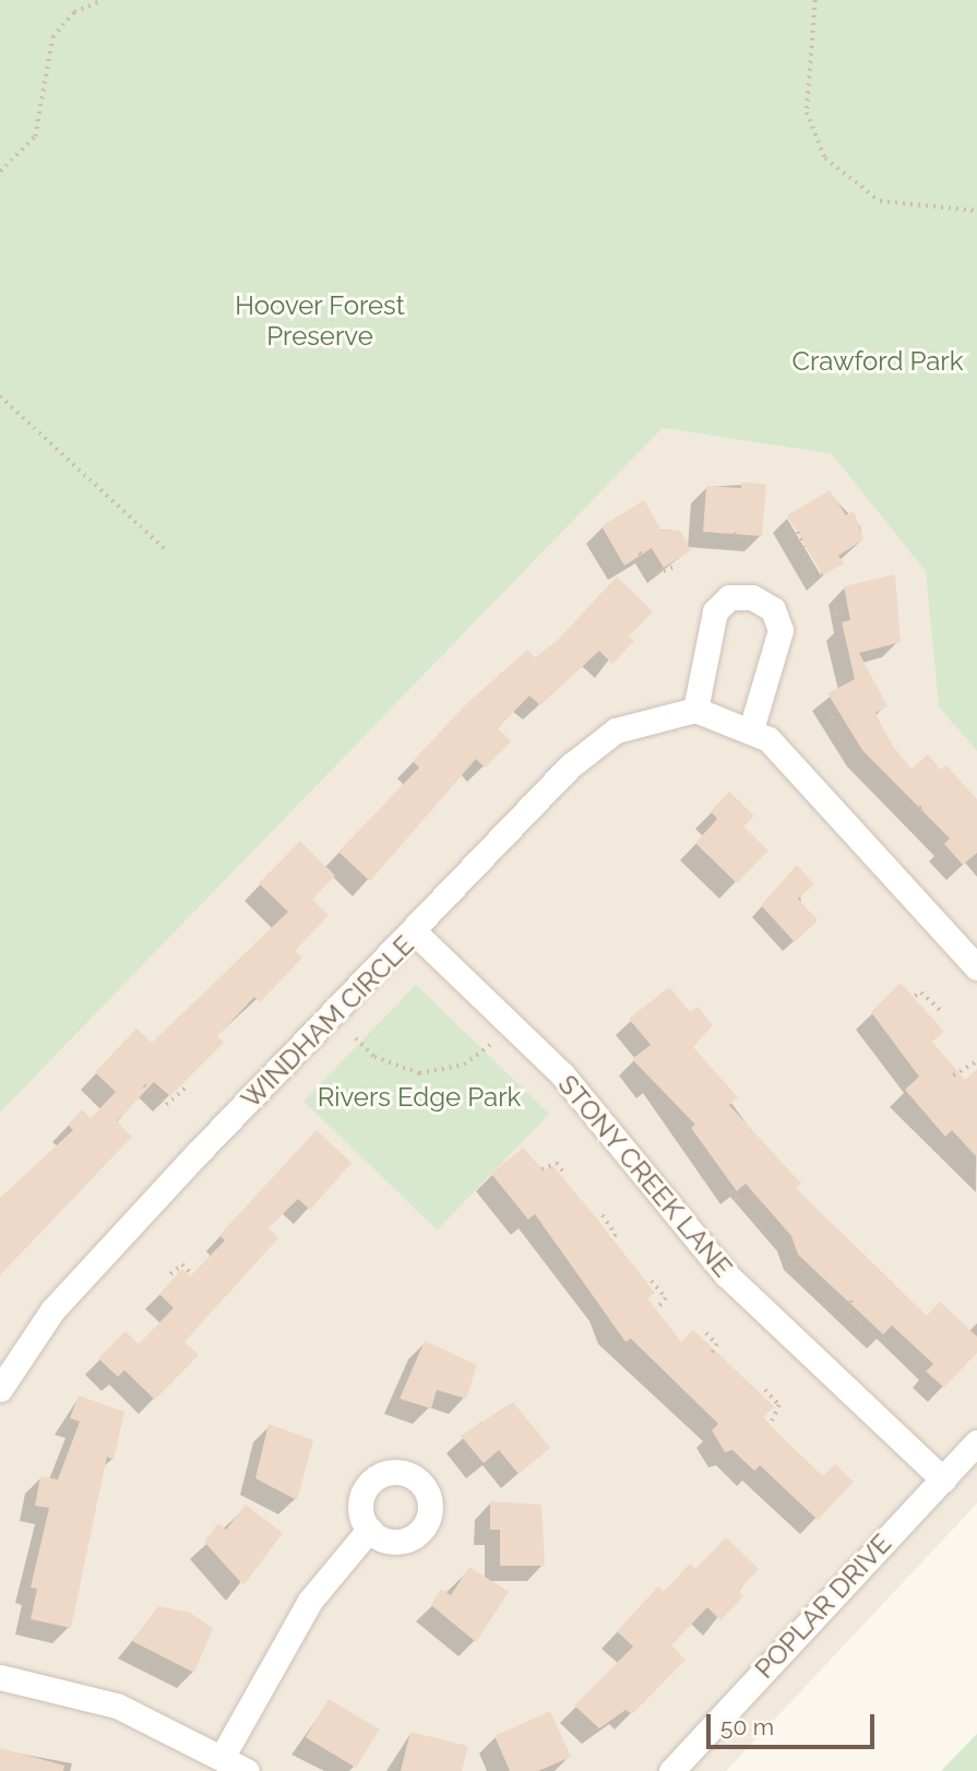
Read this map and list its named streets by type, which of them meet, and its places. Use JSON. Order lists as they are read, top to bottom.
{
  "streets": {
    "street": ["WINDHAM CIRCLE", "STONY CREEK LANE", "POPLAR DRIVE"]
  },
  "crossings": [
    ["WINDHAM CIRCLE", "STONY CREEK LANE"],
    ["STONY CREEK LANE", "POPLAR DRIVE"]
  ],
  "parks": ["Hoover Forest Preserve", "Crawford Park", "Rivers Edge Park"],
  "scale_bar": "50 m"
}
